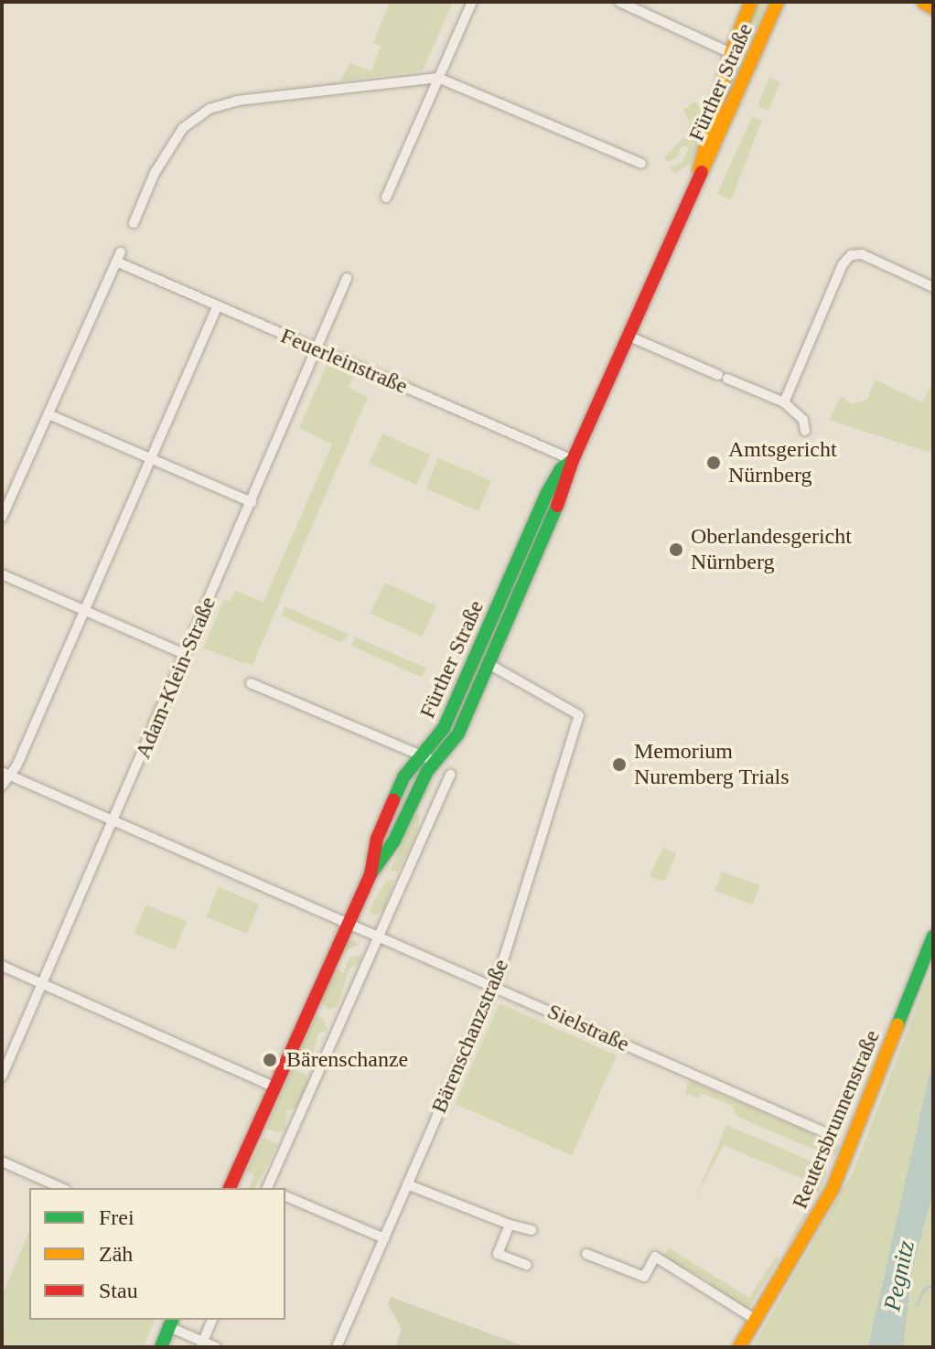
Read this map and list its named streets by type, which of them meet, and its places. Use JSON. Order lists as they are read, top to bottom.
{
  "streets": {
    "main road": ["Fürther Straße", "Reutersbrunnenstraße"],
    "street": [
      "Feuerleinstraße",
      "Adam-Klein-Straße",
      "Sielstraße",
      "Bärenschanzstraße"
    ]
  },
  "crossings": [
    ["Fürther Straße", "Feuerleinstraße"],
    ["Fürther Straße", "Sielstraße"],
    ["Fürther Straße", "Bärenschanzstraße"],
    ["Feuerleinstraße", "Adam-Klein-Straße"],
    ["Adam-Klein-Straße", "Sielstraße"],
    ["Sielstraße", "Bärenschanzstraße"]
  ],
  "water": ["Pegnitz"],
  "places": [
    "Amtsgericht Nürnberg",
    "Oberlandesgericht Nürnberg",
    "Memorium Nuremberg Trials",
    "Bärenschanze"
  ],
  "legend": ["Frei", "Zäh", "Stau"]
}
